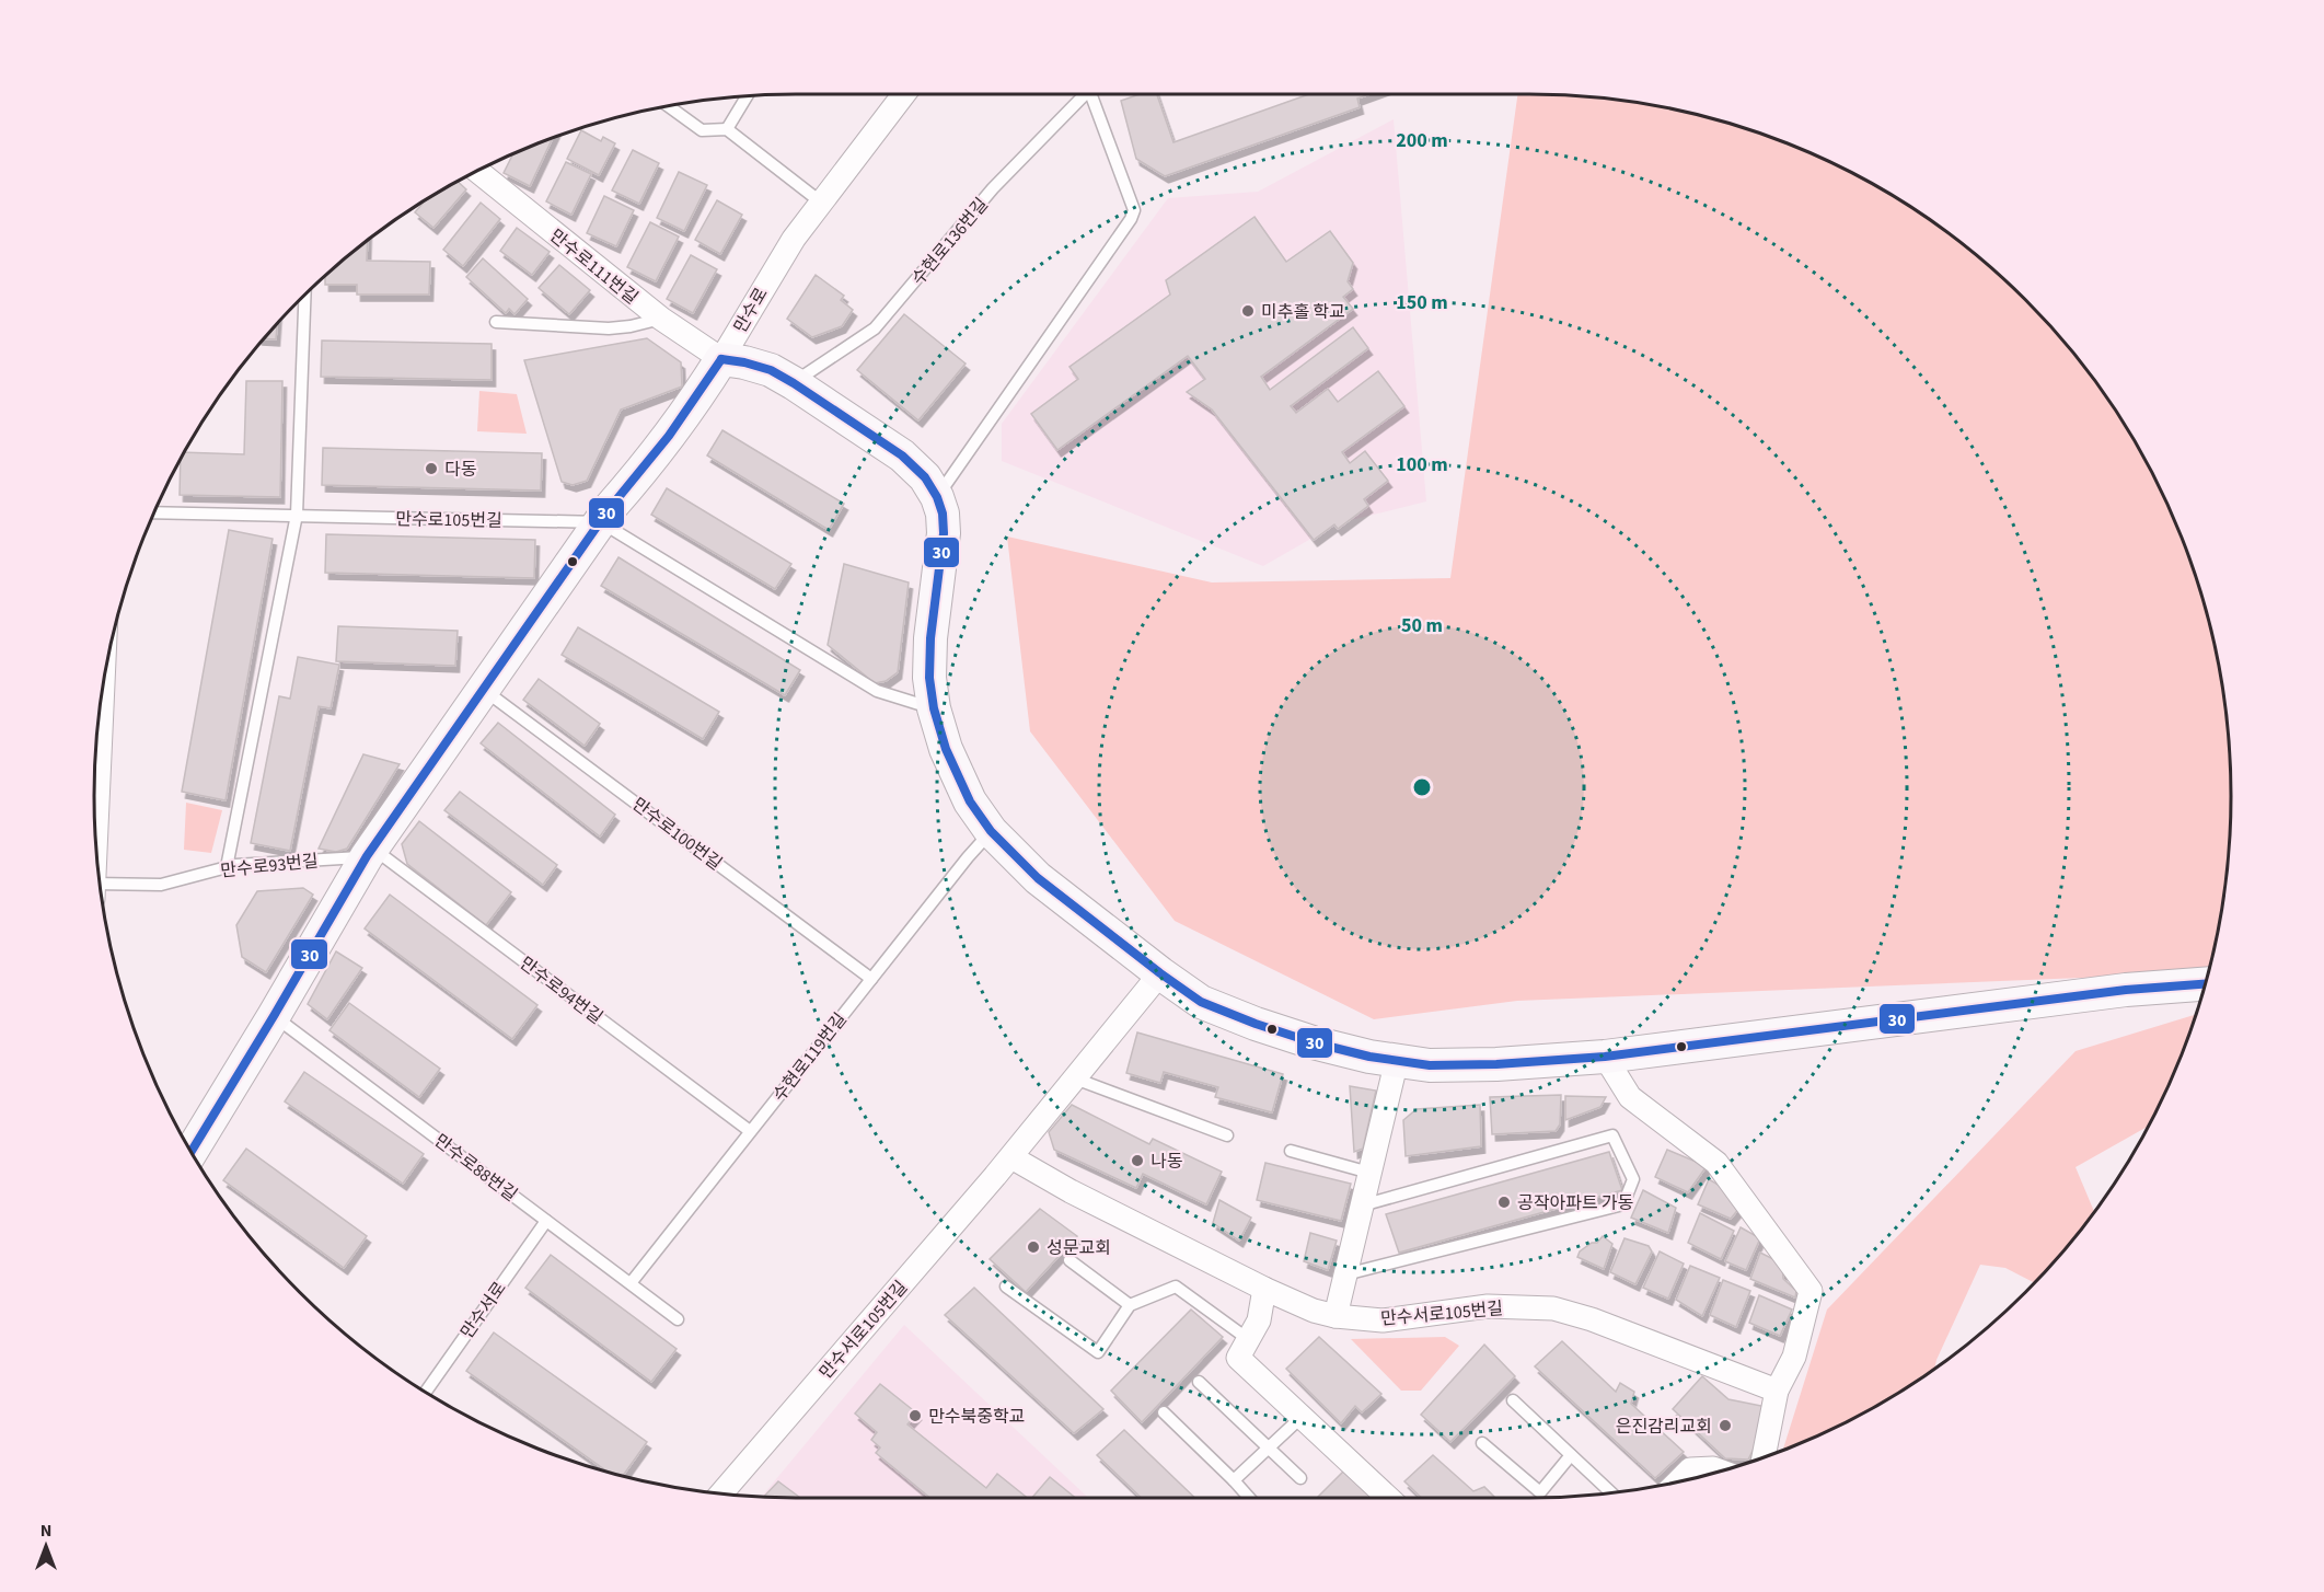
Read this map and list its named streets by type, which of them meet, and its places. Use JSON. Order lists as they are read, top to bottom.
{
  "streets": {
    "street": ["만수로111번길", "만수로", "만수서로105번길"],
    "lane": [
      "수현로136번길",
      "만수로105번길",
      "만수로100번길",
      "만수로93번길",
      "만수로94번길",
      "수현로119번길",
      "만수로88번길",
      "만수서로"
    ]
  },
  "crossings": [
    ["만수로111번길", "만수로"],
    ["만수로", "만수로105번길"],
    ["만수로", "만수로100번길"],
    ["만수로", "만수로93번길"],
    ["만수로", "만수로94번길"],
    ["만수로", "만수로88번길"],
    ["만수로100번길", "수현로119번길"],
    ["만수로93번길", "만수로94번길"],
    ["만수로94번길", "수현로119번길"],
    ["수현로119번길", "만수로88번길"],
    ["만수로88번길", "만수서로"]
  ],
  "places": [
    "미추홀 학교",
    "다동",
    "나동",
    "공작아파트 가동",
    "성문교회",
    "만수북중학교",
    "은진감리교회"
  ],
  "lines": ["transit line 30"],
  "north": "top",
  "rings": [
    "200 m",
    "150 m",
    "100 m",
    "50 m"
  ]
}
